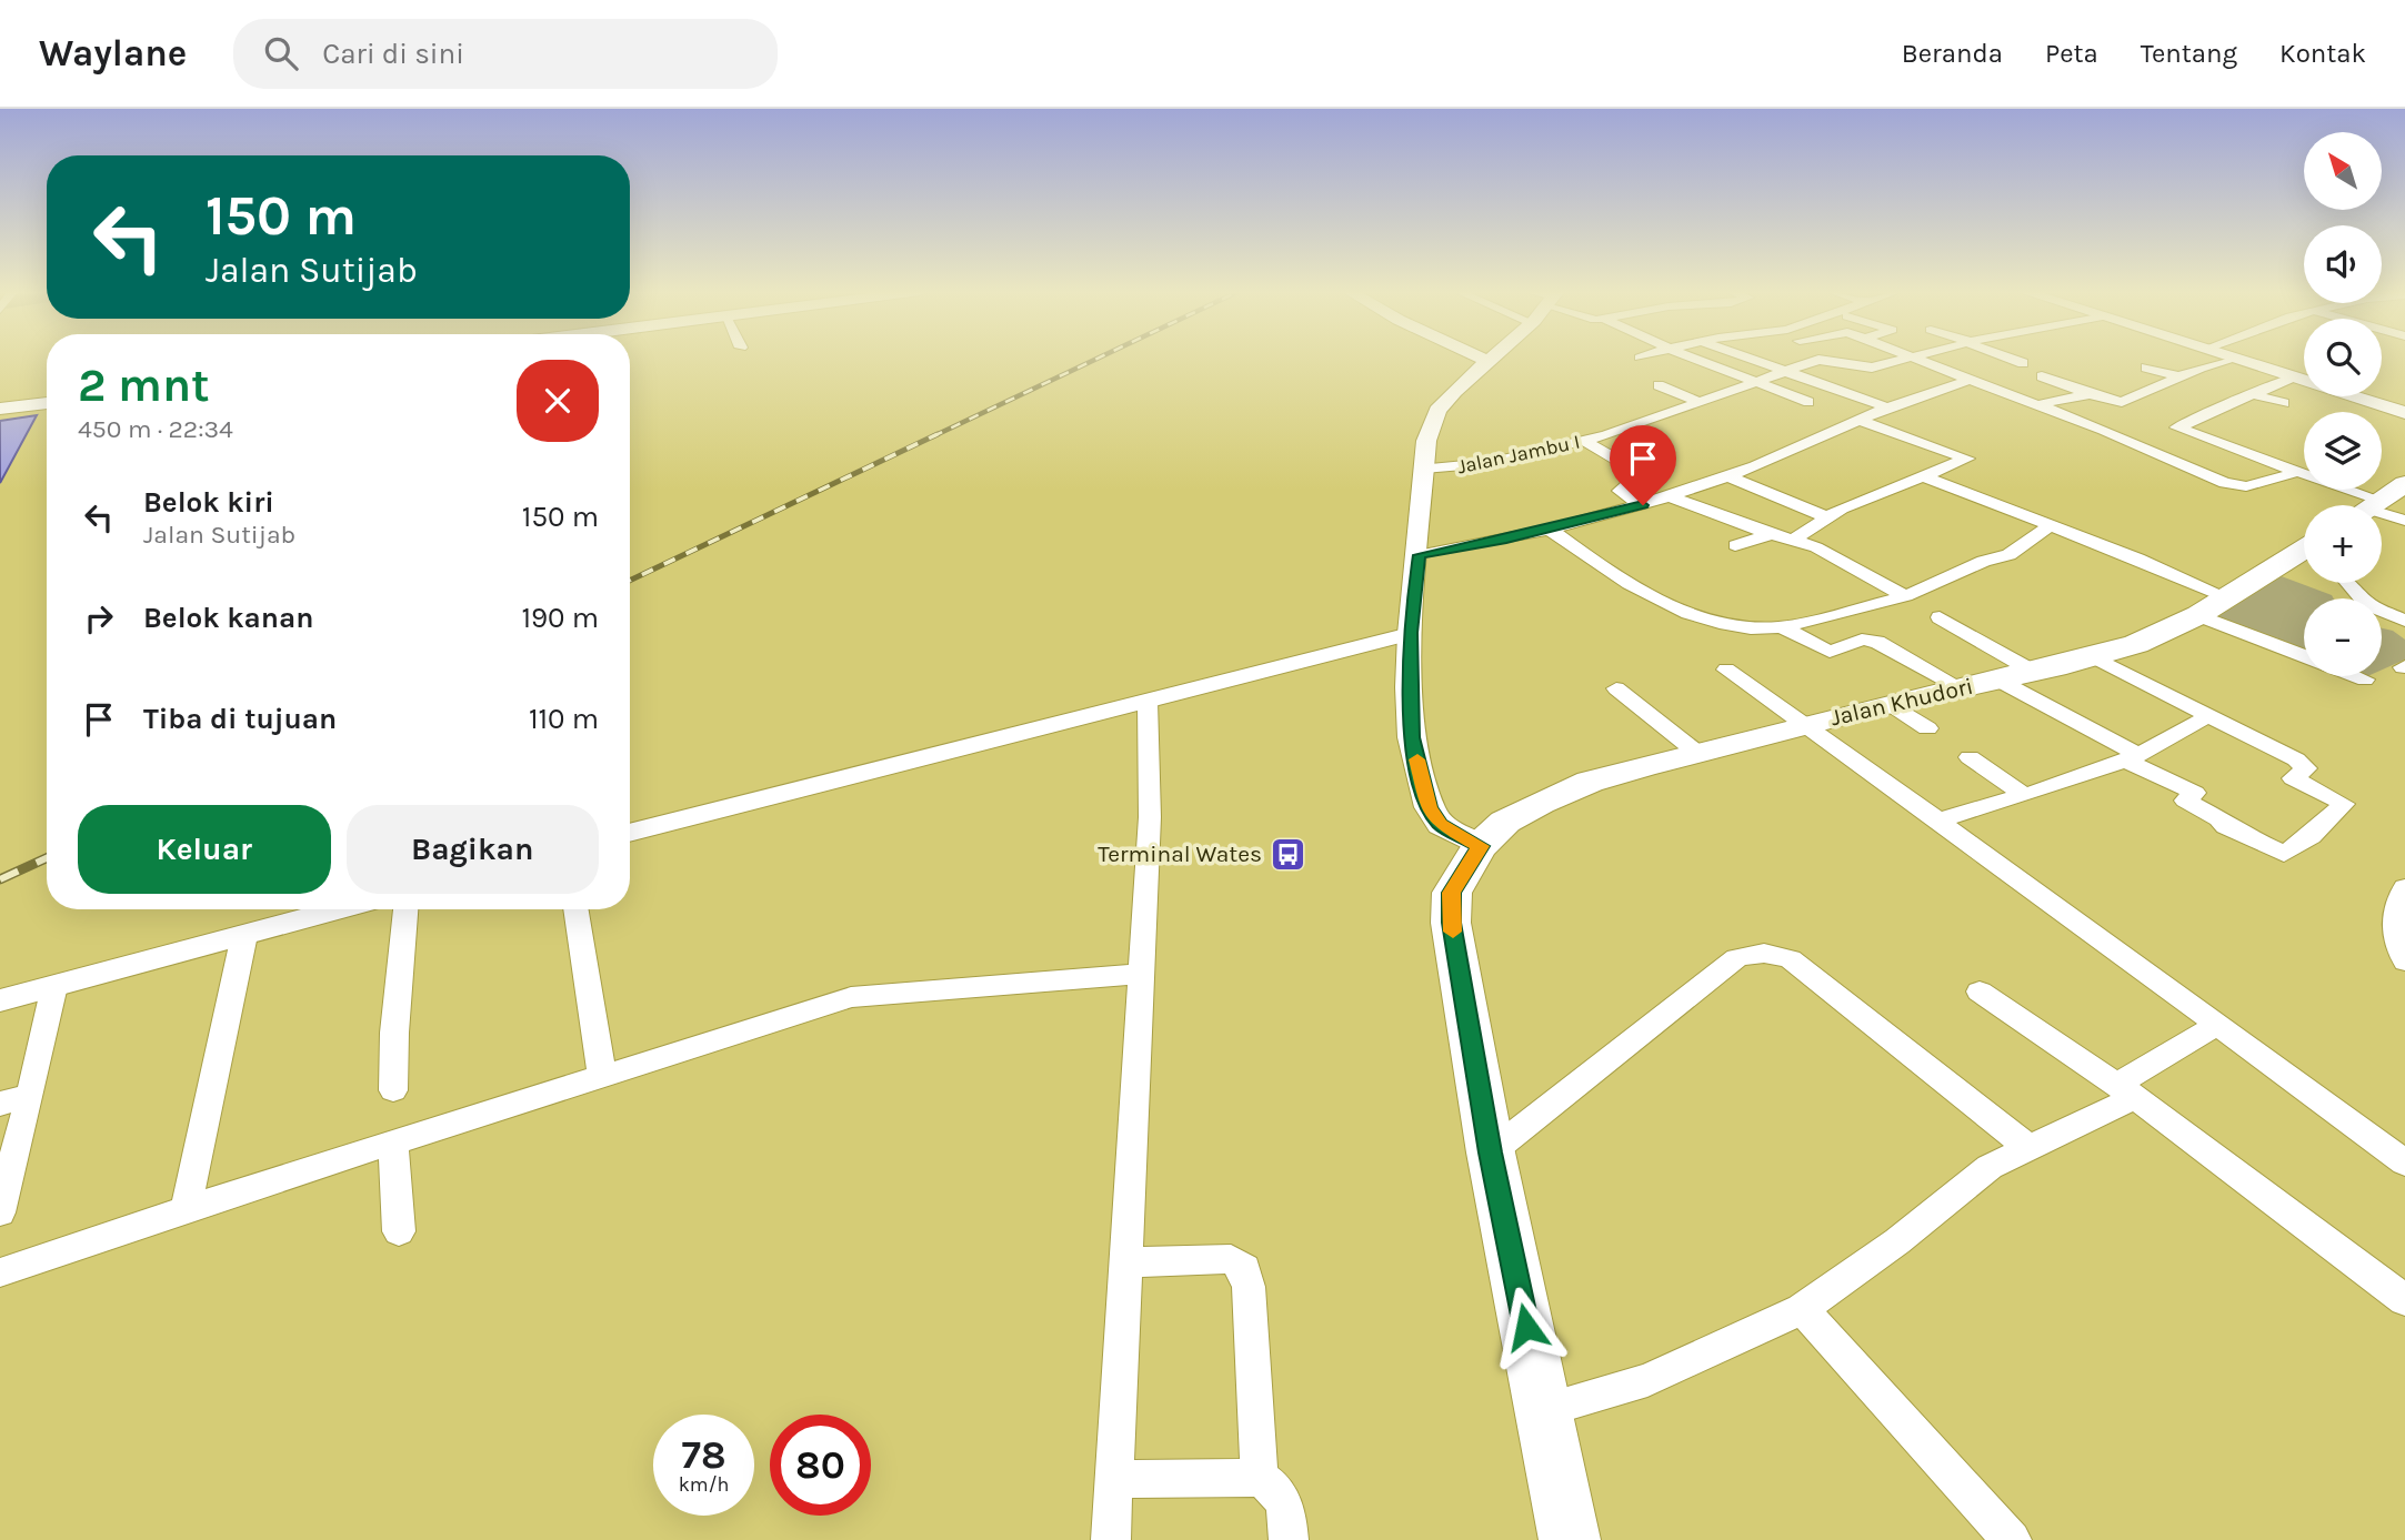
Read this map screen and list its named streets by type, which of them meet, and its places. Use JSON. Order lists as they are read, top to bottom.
{
  "streets": {
    "highway": ["Jalan Khudori"],
    "street": ["Jalan Jambu I"]
  },
  "places": {
    "bus stop": ["Terminal Wates"]
  },
  "north": "top left",
  "page": {
    "header": "Waylane",
    "search": "Cari di sini",
    "nav": [
      "Beranda",
      "Peta",
      "Tentang",
      "Kontak"
    ],
    "map_buttons": ["+", "−"],
    "turn": ["150 m", "Jalan Sutijab"],
    "heading": ["2 mnt", "450 m · 22:34"],
    "list": [
      {
        "name": "Belok kiri",
        "note": "Jalan Sutijab",
        "value": "150 m"
      },
      {
        "name": "Belok kanan",
        "value": "190 m"
      },
      {
        "name": "Tiba di tujuan",
        "value": "110 m"
      }
    ],
    "buttons": ["Keluar", "Bagikan"],
    "speed": "78 km/h",
    "limit": "80"
  }
}
